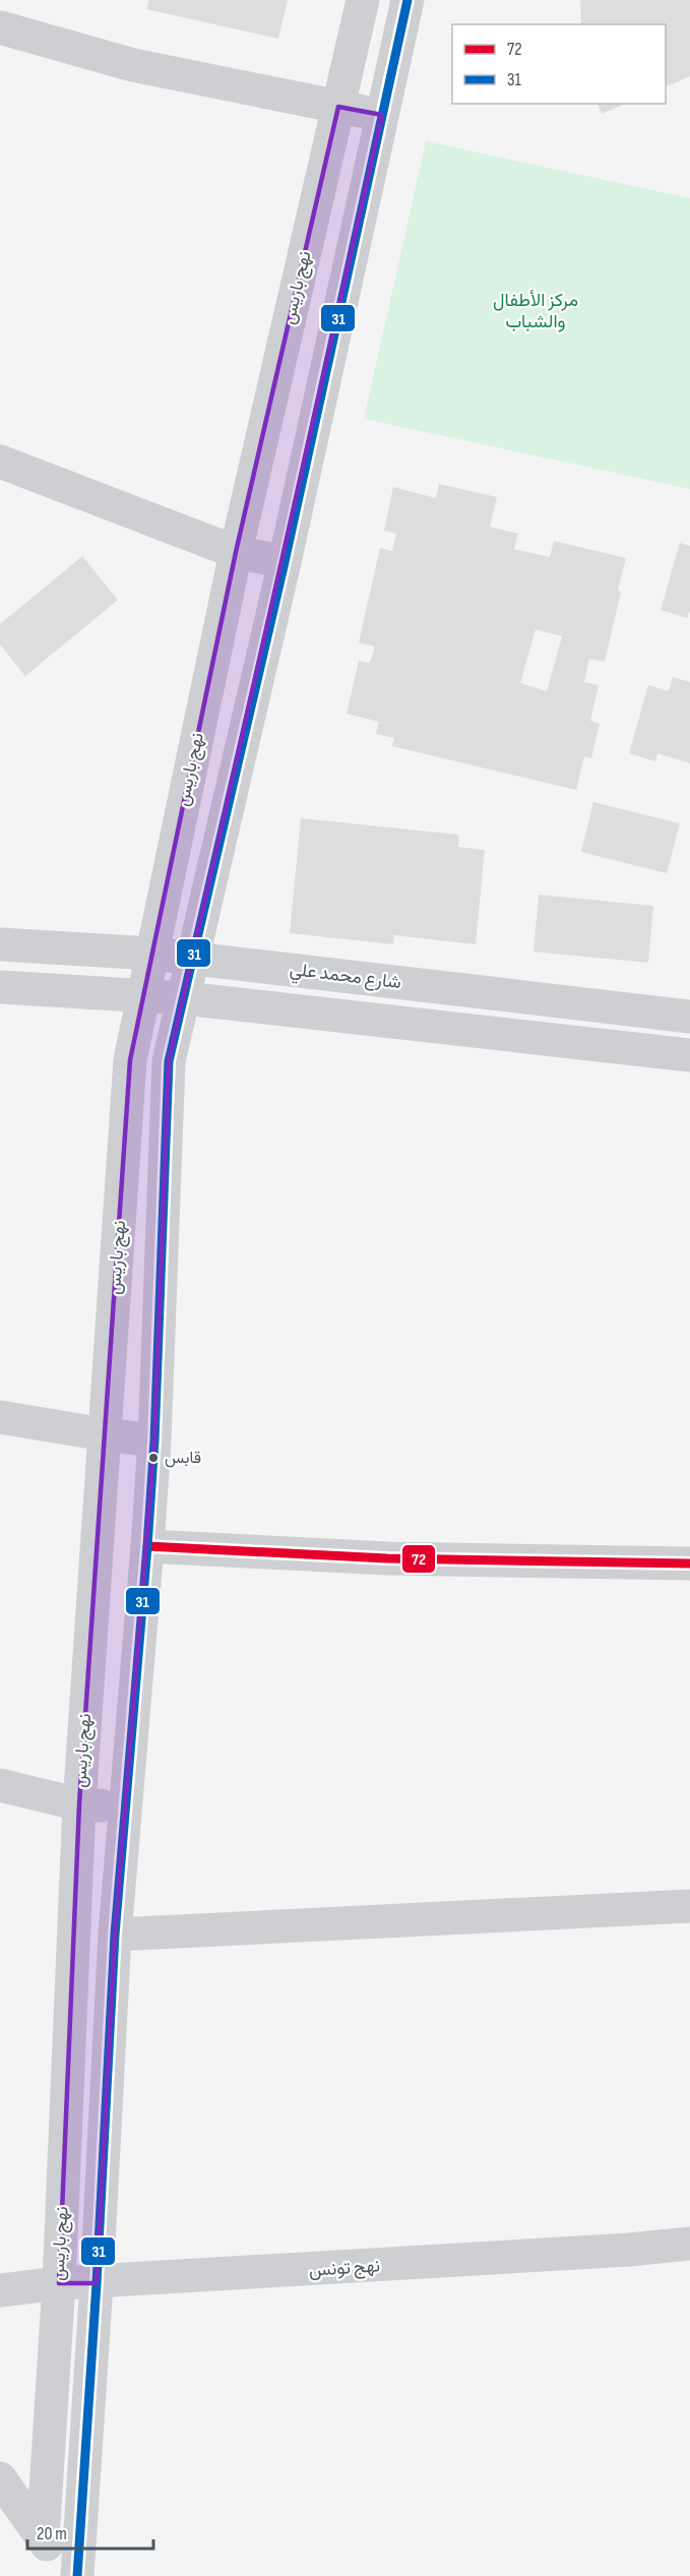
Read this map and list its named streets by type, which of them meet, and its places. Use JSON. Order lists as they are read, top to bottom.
{
  "streets": {
    "street": ["نهج باريس", "شارع محمد علي", "نهج تونس"]
  },
  "crossings": [
    ["نهج باريس", "شارع محمد علي"],
    ["نهج باريس", "نهج تونس"]
  ],
  "parks": ["مركز الأطفال والشباب"],
  "places": ["قابس"],
  "lines": ["transit line 31", "transit line 72"],
  "legend": ["72", "31"],
  "scale_bar": "20 m"
}
